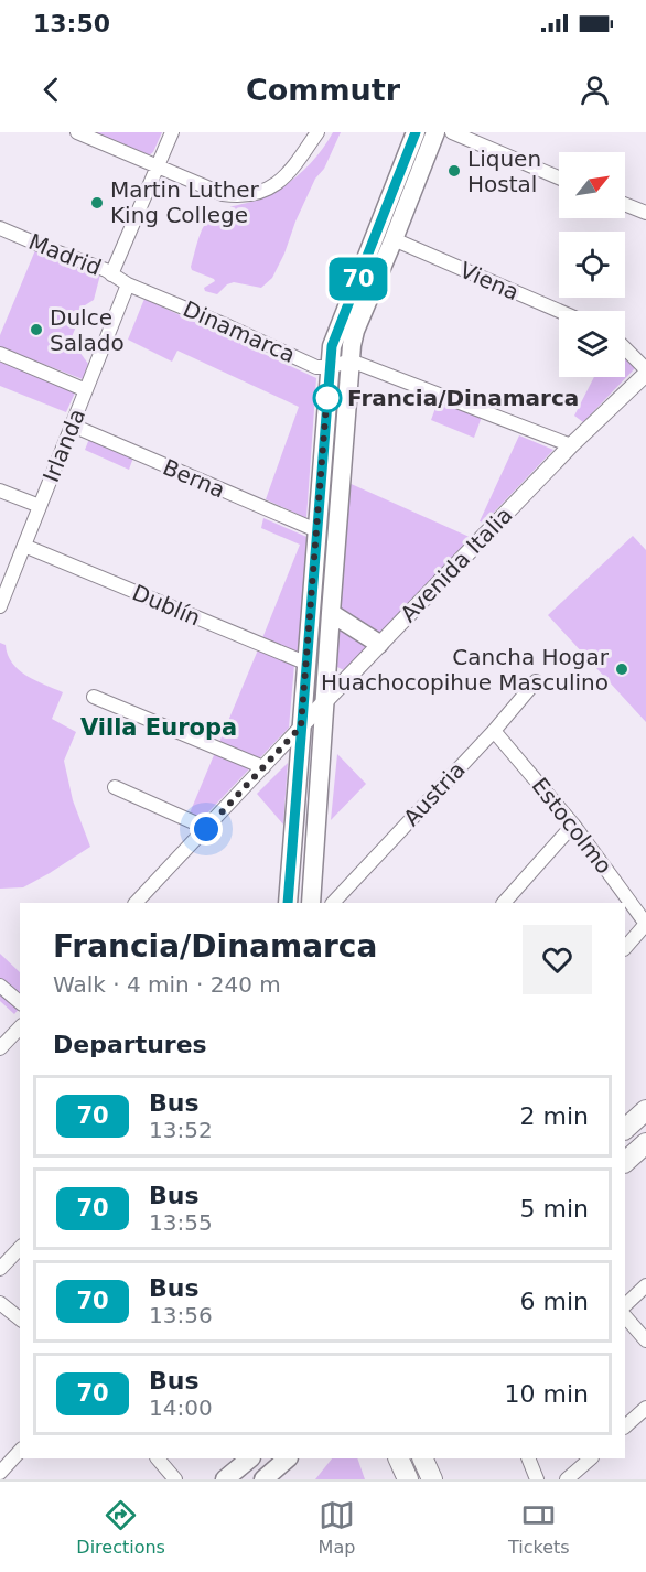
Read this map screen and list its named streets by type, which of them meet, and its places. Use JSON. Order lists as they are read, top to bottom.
{
  "streets": {
    "street": [
      "Madrid",
      "Viena",
      "Dinamarca",
      "Irlanda",
      "Berna",
      "Avenida Italia",
      "Dublín",
      "Austria",
      "Estocolmo"
    ]
  },
  "crossings": [
    ["Madrid", "Dinamarca"],
    ["Madrid", "Irlanda"],
    ["Dinamarca", "Irlanda"],
    ["Irlanda", "Berna"],
    ["Irlanda", "Dublín"],
    ["Austria", "Estocolmo"]
  ],
  "districts": ["Villa Europa"],
  "places": [
    "Liquen Hostal",
    "Martin Luther King College",
    "Dulce Salado",
    "Francia/Dinamarca",
    "Cancha Hogar Huachocopihue Masculino"
  ],
  "lines": ["bus line 70"],
  "north": "top right",
  "page": {
    "status": "13:50",
    "header": "Commutr",
    "on_map": "70",
    "heading": [
      ["Francia/Dinamarca", "Walk · 4 min · 240 m"],
      "Departures"
    ],
    "list": [
      {
        "mark": "70",
        "name": "Bus",
        "note": "13:52",
        "value": "2 min"
      },
      {
        "mark": "70",
        "name": "Bus",
        "note": "13:55",
        "value": "5 min"
      },
      {
        "mark": "70",
        "name": "Bus",
        "note": "13:56",
        "value": "6 min"
      },
      {
        "mark": "70",
        "name": "Bus",
        "note": "14:00",
        "value": "10 min"
      }
    ],
    "tabs": ["Directions", "Map", "Tickets"]
  }
}
